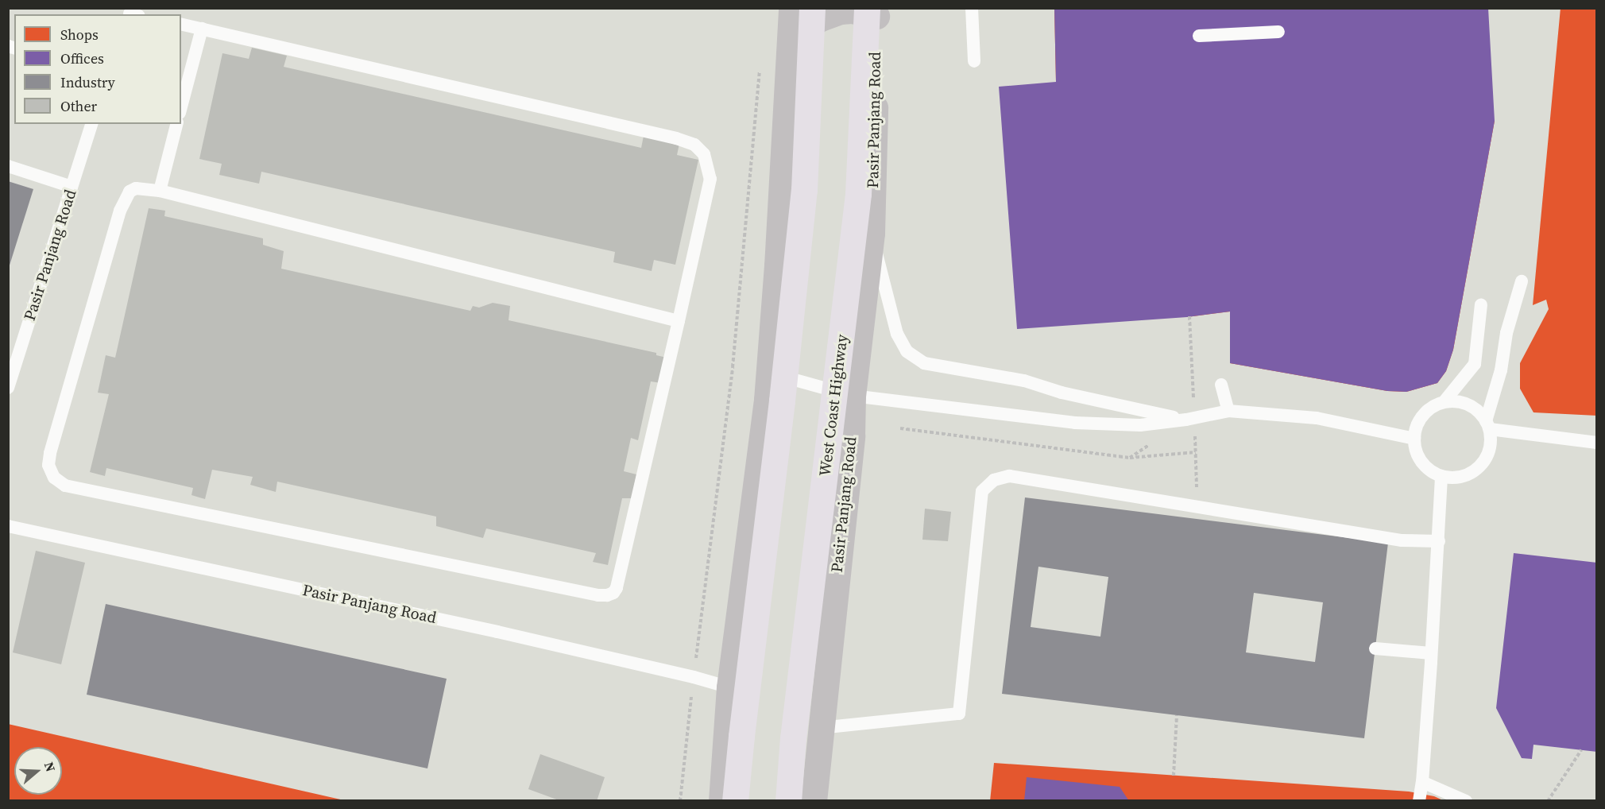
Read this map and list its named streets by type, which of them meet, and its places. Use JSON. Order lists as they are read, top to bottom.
{
  "streets": {
    "highway": ["West Coast Highway"],
    "main road": ["Pasir Panjang Road"]
  },
  "crossings": [
    ["Pasir Panjang Road", "West Coast Highway"]
  ],
  "legend": [
    "Shops",
    "Offices",
    "Industry",
    "Other"
  ],
  "north": "right"
}
